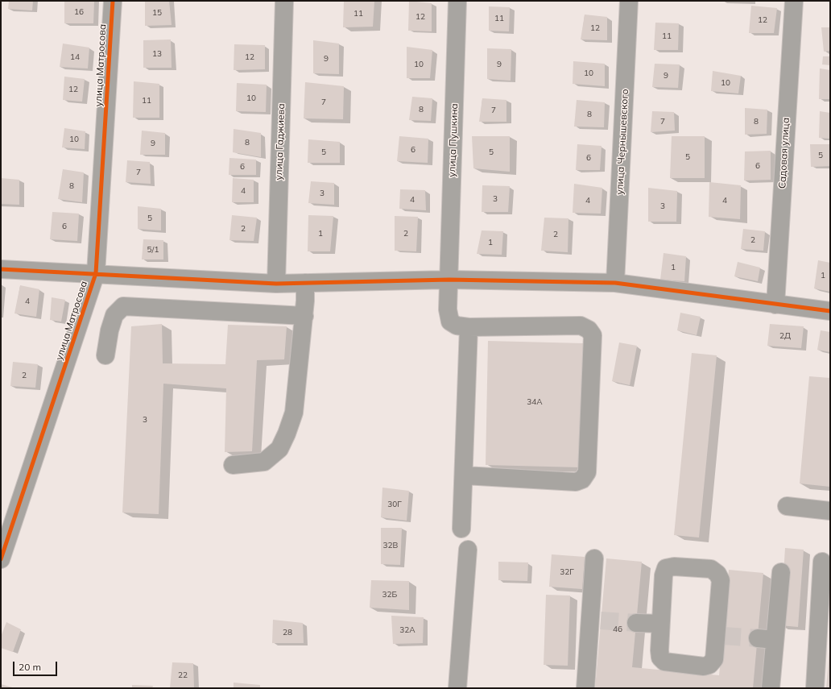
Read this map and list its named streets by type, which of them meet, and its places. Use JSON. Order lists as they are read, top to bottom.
{
  "streets": {
    "street": [
      "улица Матросова",
      "улица Пушкина",
      "улица Гаджиева",
      "улица Чернышевского",
      "Садовая улица"
    ]
  },
  "house_numbers": [
    "16",
    "15",
    "11",
    "12",
    "11",
    "12",
    "12",
    "11",
    "13",
    "14",
    "12",
    "9",
    "10",
    "9",
    "10",
    "9",
    "10",
    "12",
    "10",
    "11",
    "7",
    "8",
    "7",
    "8",
    "7",
    "8",
    "10",
    "8",
    "9",
    "6",
    "5",
    "5",
    "5",
    "5",
    "6",
    "6",
    "6",
    "7",
    "8",
    "4",
    "3",
    "3",
    "4",
    "4",
    "4",
    "3",
    "5",
    "6",
    "2",
    "1",
    "2",
    "2",
    "2",
    "1",
    "5/1",
    "1",
    "1",
    "4",
    "2Д",
    "2",
    "34А",
    "3",
    "30Г",
    "32В",
    "32Г",
    "32Б",
    "46",
    "32А",
    "28",
    "22"
  ],
  "scale_bar": "20 m"
}
